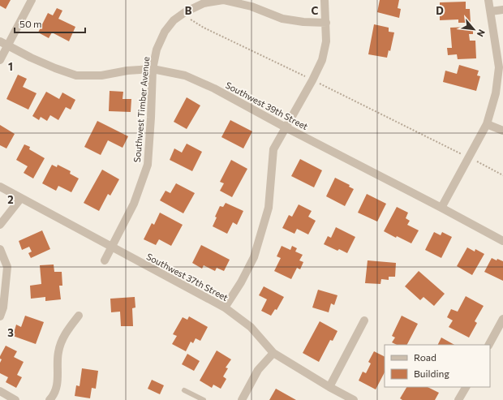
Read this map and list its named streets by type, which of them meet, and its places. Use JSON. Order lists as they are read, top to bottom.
{
  "streets": {
    "street": ["Southwest 39th Street", "Southwest Timber Avenue", "Southwest 37th Street"]
  },
  "crossings": [
    ["Southwest 39th Street", "Southwest Timber Avenue"],
    ["Southwest Timber Avenue", "Southwest 37th Street"]
  ],
  "legend": ["Road", "Building"],
  "scale_bar": "50 m",
  "north": "bottom right",
  "grid": {
    "columns": ["B", "C", "D"],
    "rows": ["1", "2", "3"]
  }
}
